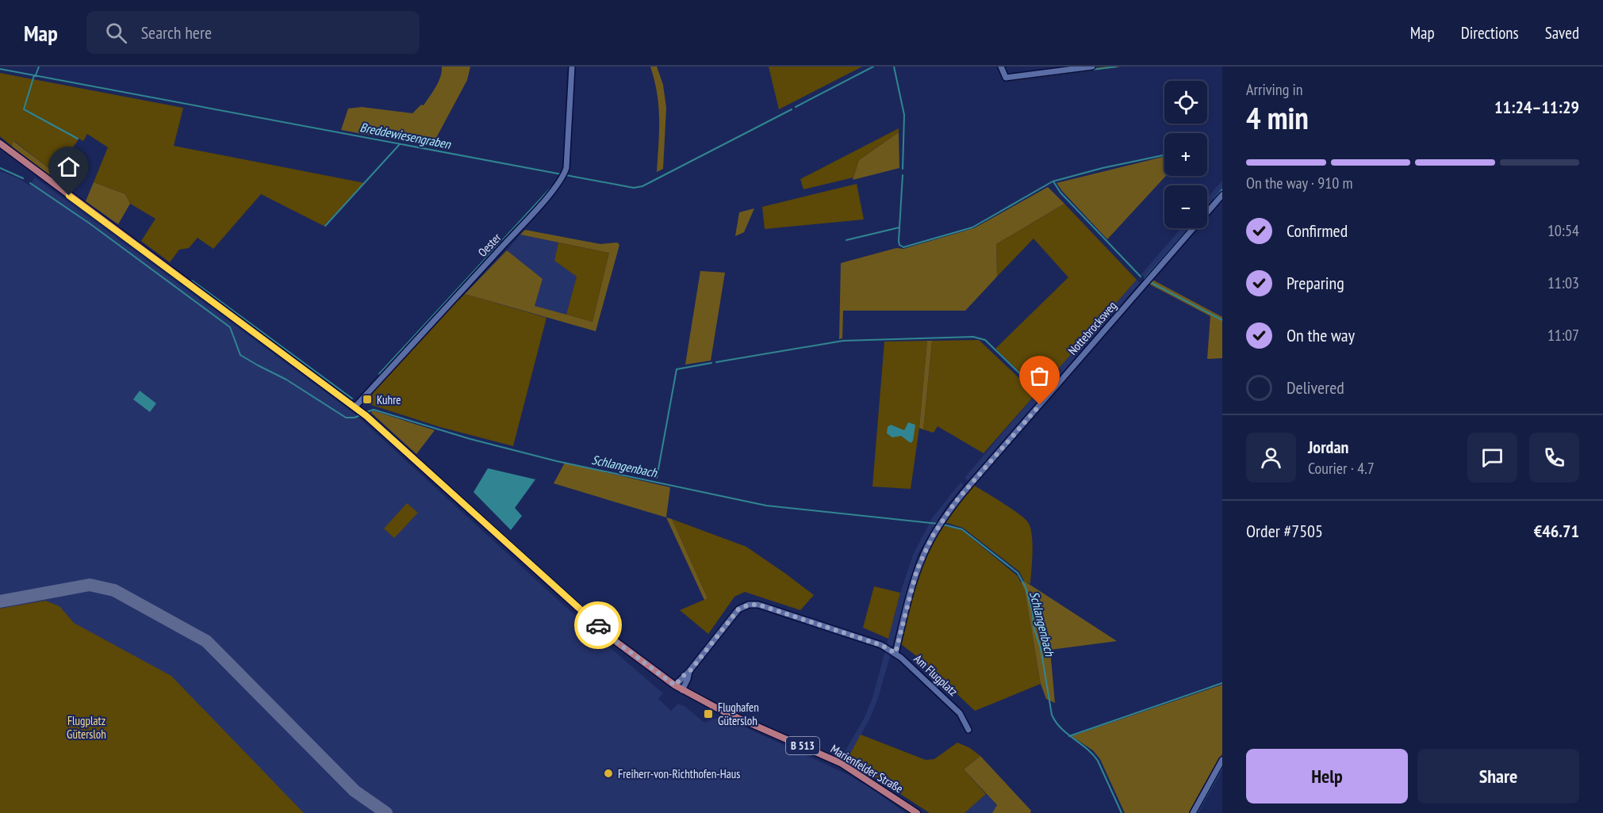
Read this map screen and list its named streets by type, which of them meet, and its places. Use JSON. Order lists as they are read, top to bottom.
{
  "streets": {
    "main road": ["B 513", "Marienfelder Straße"],
    "street": ["Oester", "Nottebrocksweg", "Am Flugplatz"]
  },
  "crossings": [
    ["Oester", "B 513"],
    ["Nottebrocksweg", "Am Flugplatz"],
    ["Am Flugplatz", "B 513"],
    ["Am Flugplatz", "Marienfelder Straße"],
    ["B 513", "Marienfelder Straße"]
  ],
  "water": ["Breddewiesengraben", "Schlangenbach"],
  "parks": ["Flugplatz Gütersloh"],
  "places": {
    "transit": ["Kuhre", "Flughafen Gütersloh"],
    "other": ["Freiherr-von-Richthofen-Haus"]
  },
  "page": {
    "header": "Map",
    "search": "Search here",
    "nav": ["Map", "Directions", "Saved"],
    "heading": ["4 min", "Arriving in", "11:24–11:29"],
    "panel": [
      "Jordan",
      "Courier · 4.7",
      "Order #7505",
      "€46.71"
    ],
    "map_buttons": ["+", "−"],
    "bar": "On the way · 910 m",
    "list": [
      ["Confirmed", "10:54"],
      ["Preparing", "11:03"],
      ["On the way", "11:07"],
      "Delivered"
    ],
    "buttons": ["Help", "Share"]
  }
}
